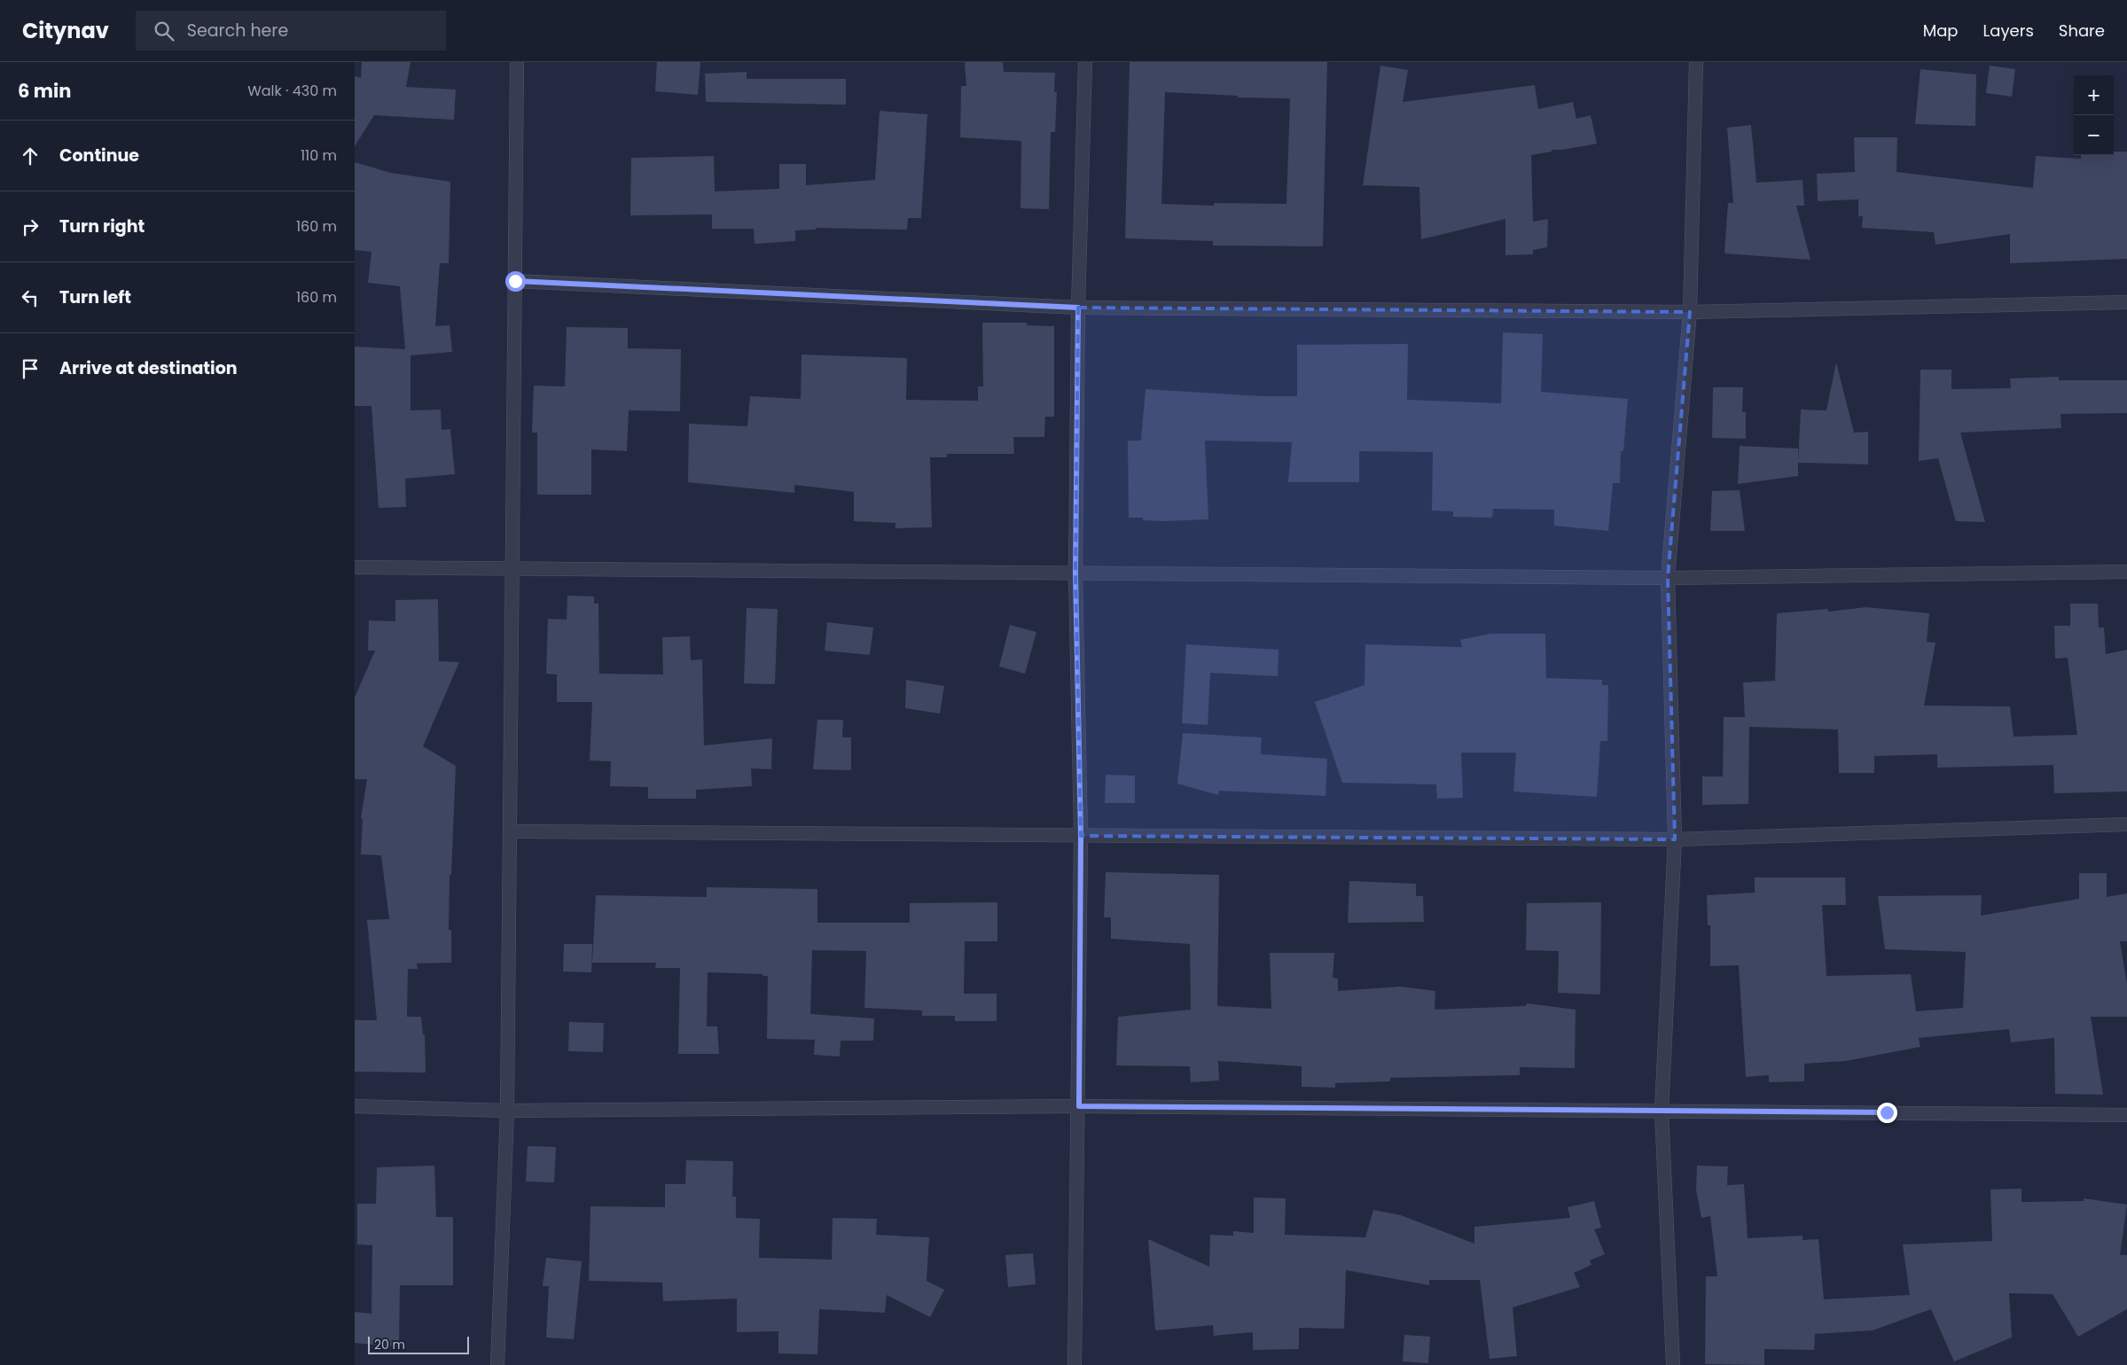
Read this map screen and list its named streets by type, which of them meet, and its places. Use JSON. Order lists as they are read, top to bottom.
{
  "scale_bar": "20 m",
  "page": {
    "header": "Citynav",
    "search": "Search here",
    "nav": ["Map", "Layers", "Share"],
    "heading": ["6 min", "Walk · 430 m"],
    "map_buttons": ["+", "−"],
    "list": [
      ["Continue", "110 m"],
      ["Turn right", "160 m"],
      ["Turn left", "160 m"],
      "Arrive at destination"
    ],
    "scale": "20 m"
  }
}
